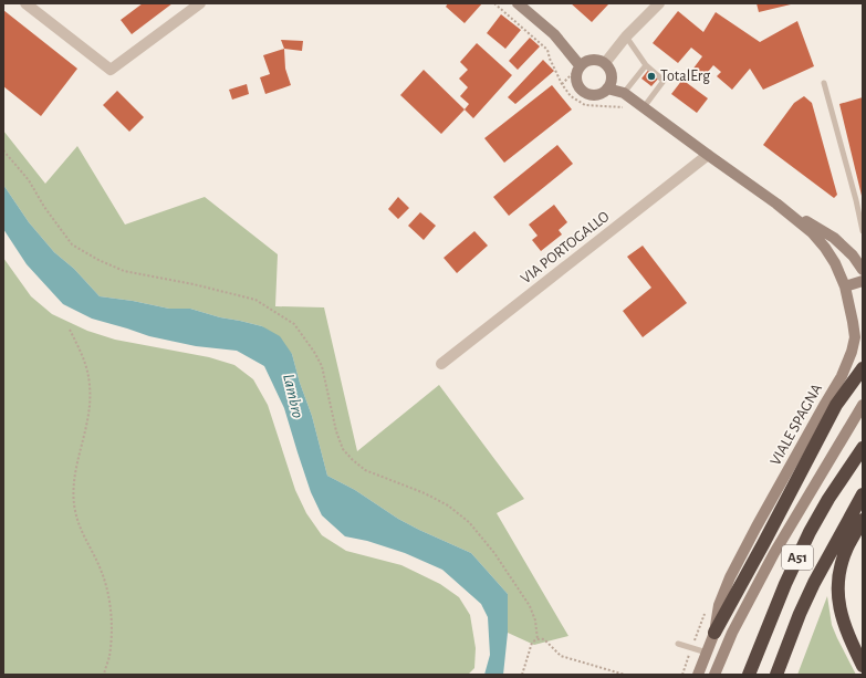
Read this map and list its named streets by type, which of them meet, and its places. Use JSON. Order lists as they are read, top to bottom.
{
  "streets": {
    "highway": ["A51"],
    "street": ["VIA PORTOGALLO", "VIALE SPAGNA"]
  },
  "crossings": [
    ["VIA PORTOGALLO", "VIALE SPAGNA"]
  ],
  "water": ["Lambro"],
  "places": ["TotalErg"]
}
